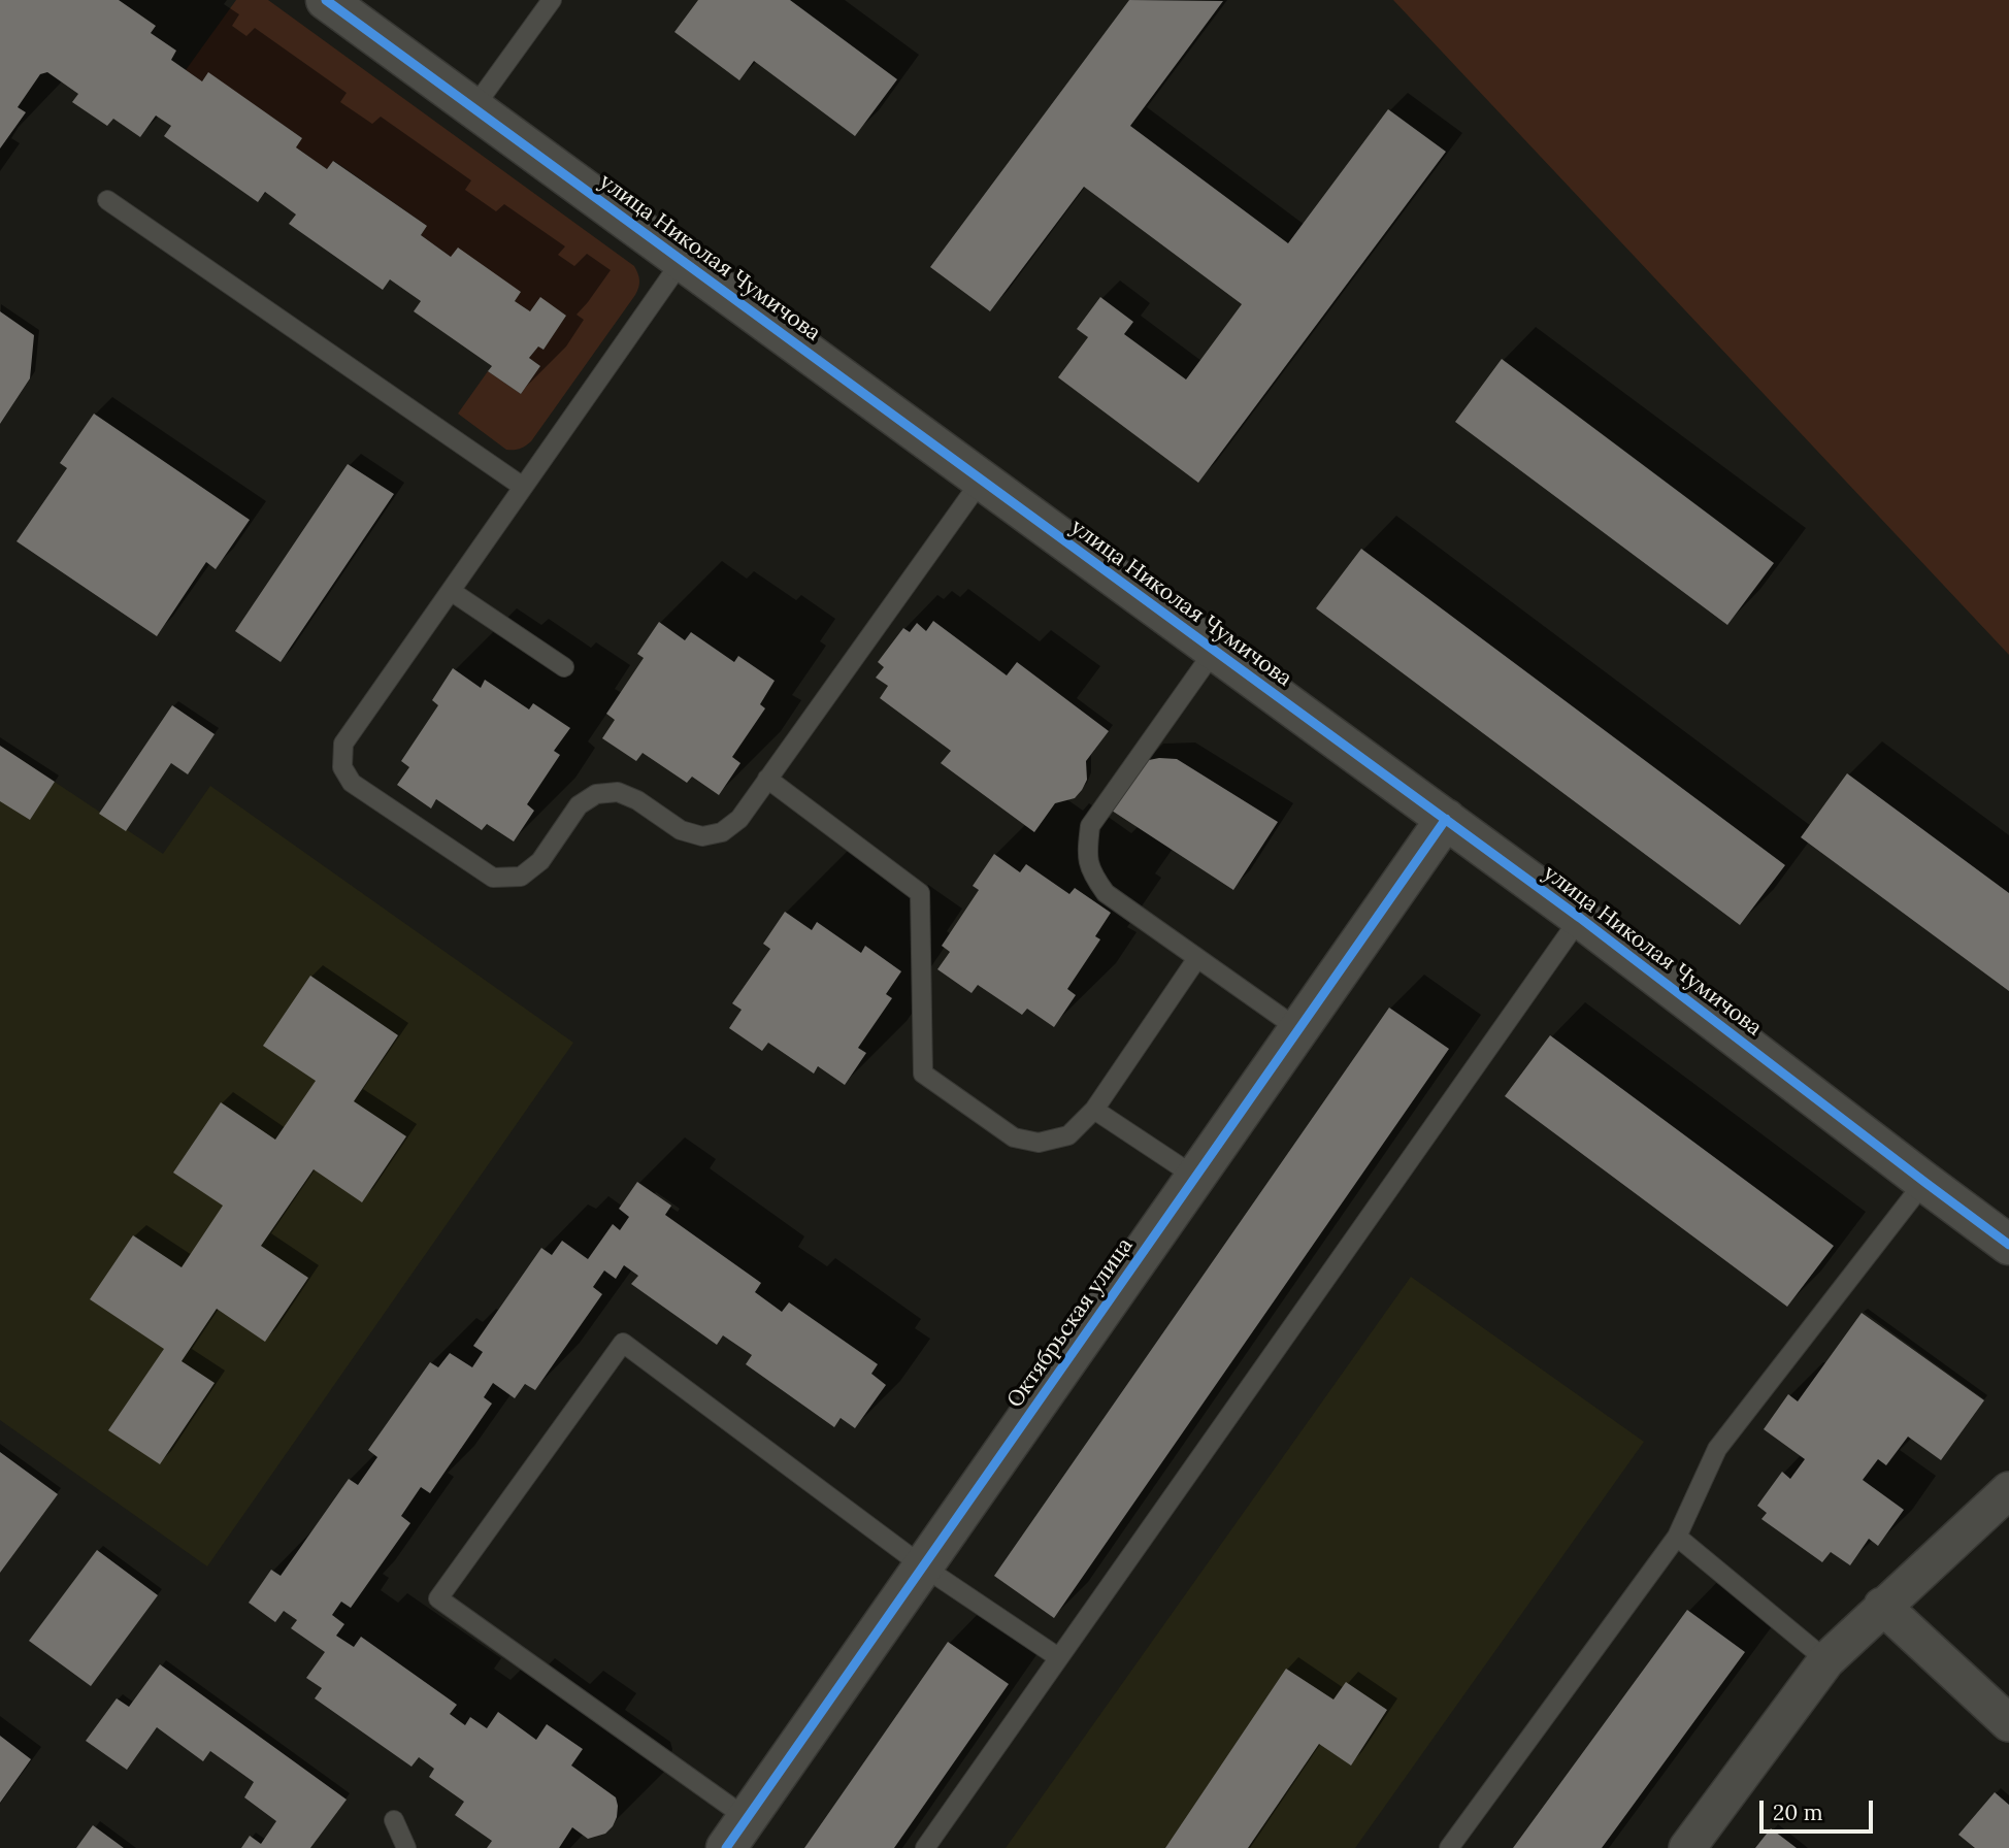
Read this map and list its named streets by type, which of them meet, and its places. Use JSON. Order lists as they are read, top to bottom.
{
  "streets": {
    "street": ["улица Николая Чумичова", "Октябрьская улица"]
  },
  "crossings": [
    ["улица Николая Чумичова", "Октябрьская улица"]
  ],
  "scale_bar": "20 m"
}
